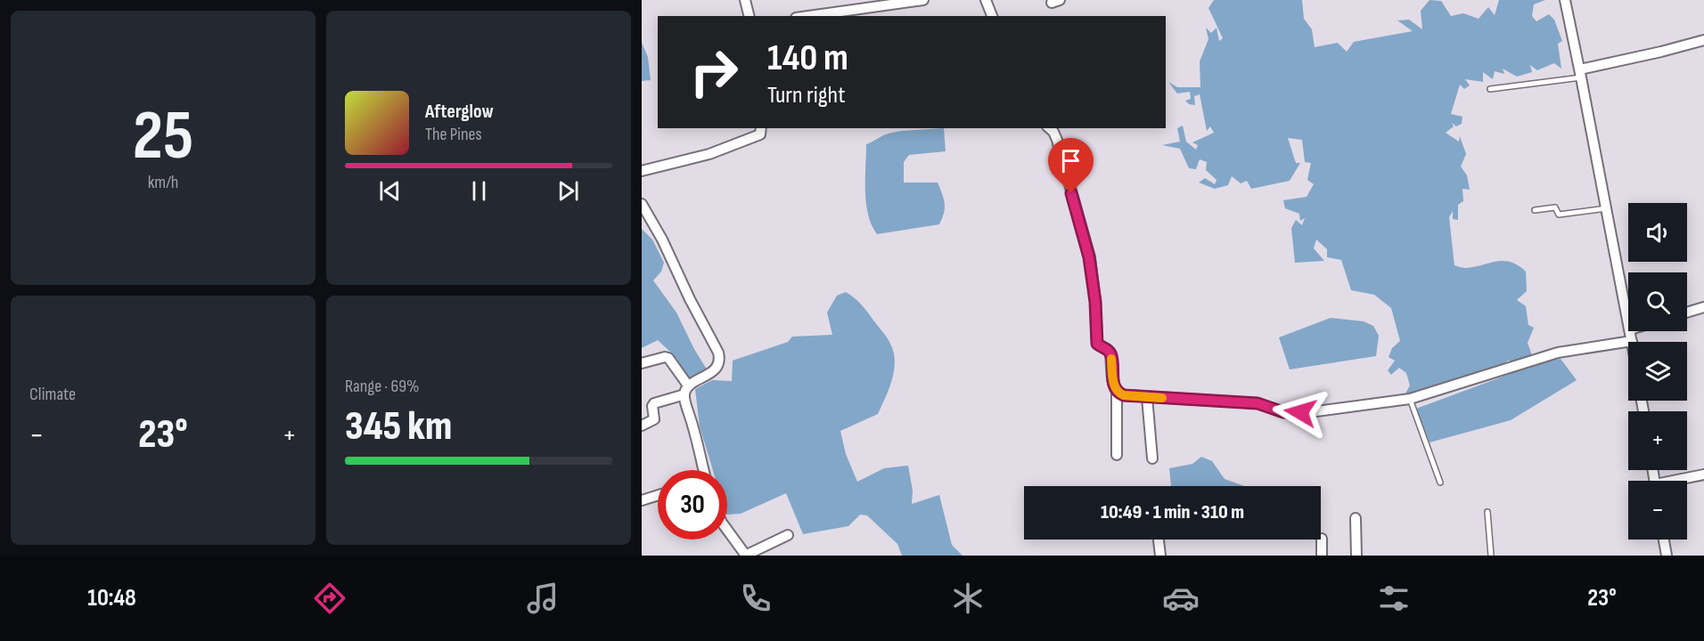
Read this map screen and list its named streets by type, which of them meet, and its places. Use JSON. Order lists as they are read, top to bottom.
{
  "page": {
    "tile": [
      ["25", "km/h"],
      "Climate",
      ["Range · 69%", "345 km"]
    ],
    "turn": ["140 m", "Turn right"],
    "song": ["Afterglow", "The Pines"],
    "map_buttons": ["+", "−"],
    "heat": ["−", "23°", "+"],
    "limit": "30",
    "trip": "10:49 · 1 min · 310 m",
    "tabs": ["10:48", "23°"]
  }
}
